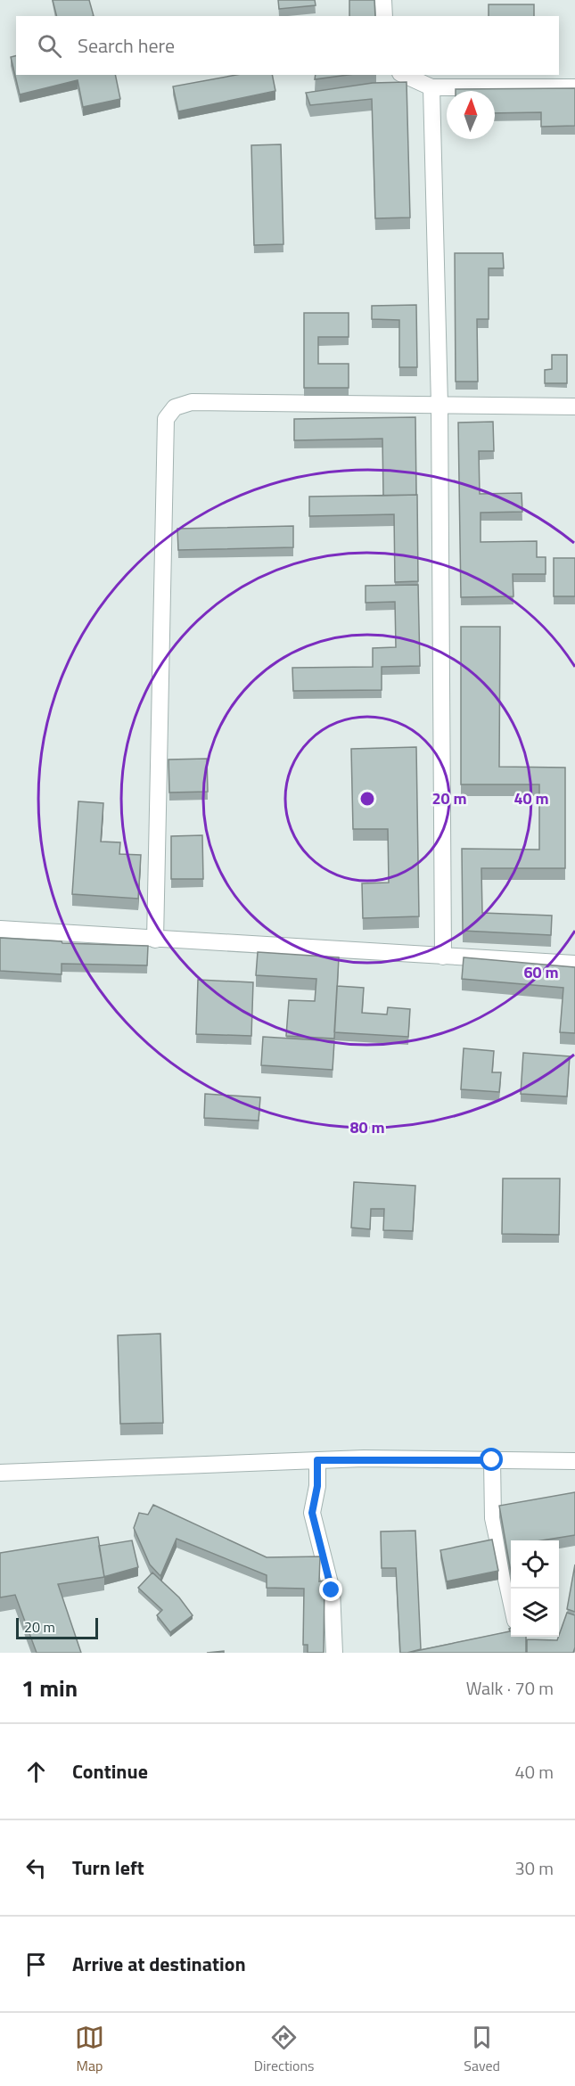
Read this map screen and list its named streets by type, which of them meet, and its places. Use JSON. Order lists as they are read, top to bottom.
{
  "scale_bar": "20 m",
  "north": "top",
  "page": {
    "search": "Search here",
    "scale": "20 m",
    "heading": ["1 min", "Walk · 70 m"],
    "list": [
      ["Continue", "40 m"],
      ["Turn left", "30 m"],
      "Arrive at destination"
    ],
    "nav": ["Map", "Directions", "Saved"]
  },
  "rings": [
    "20 m",
    "40 m",
    "60 m",
    "80 m"
  ]
}
